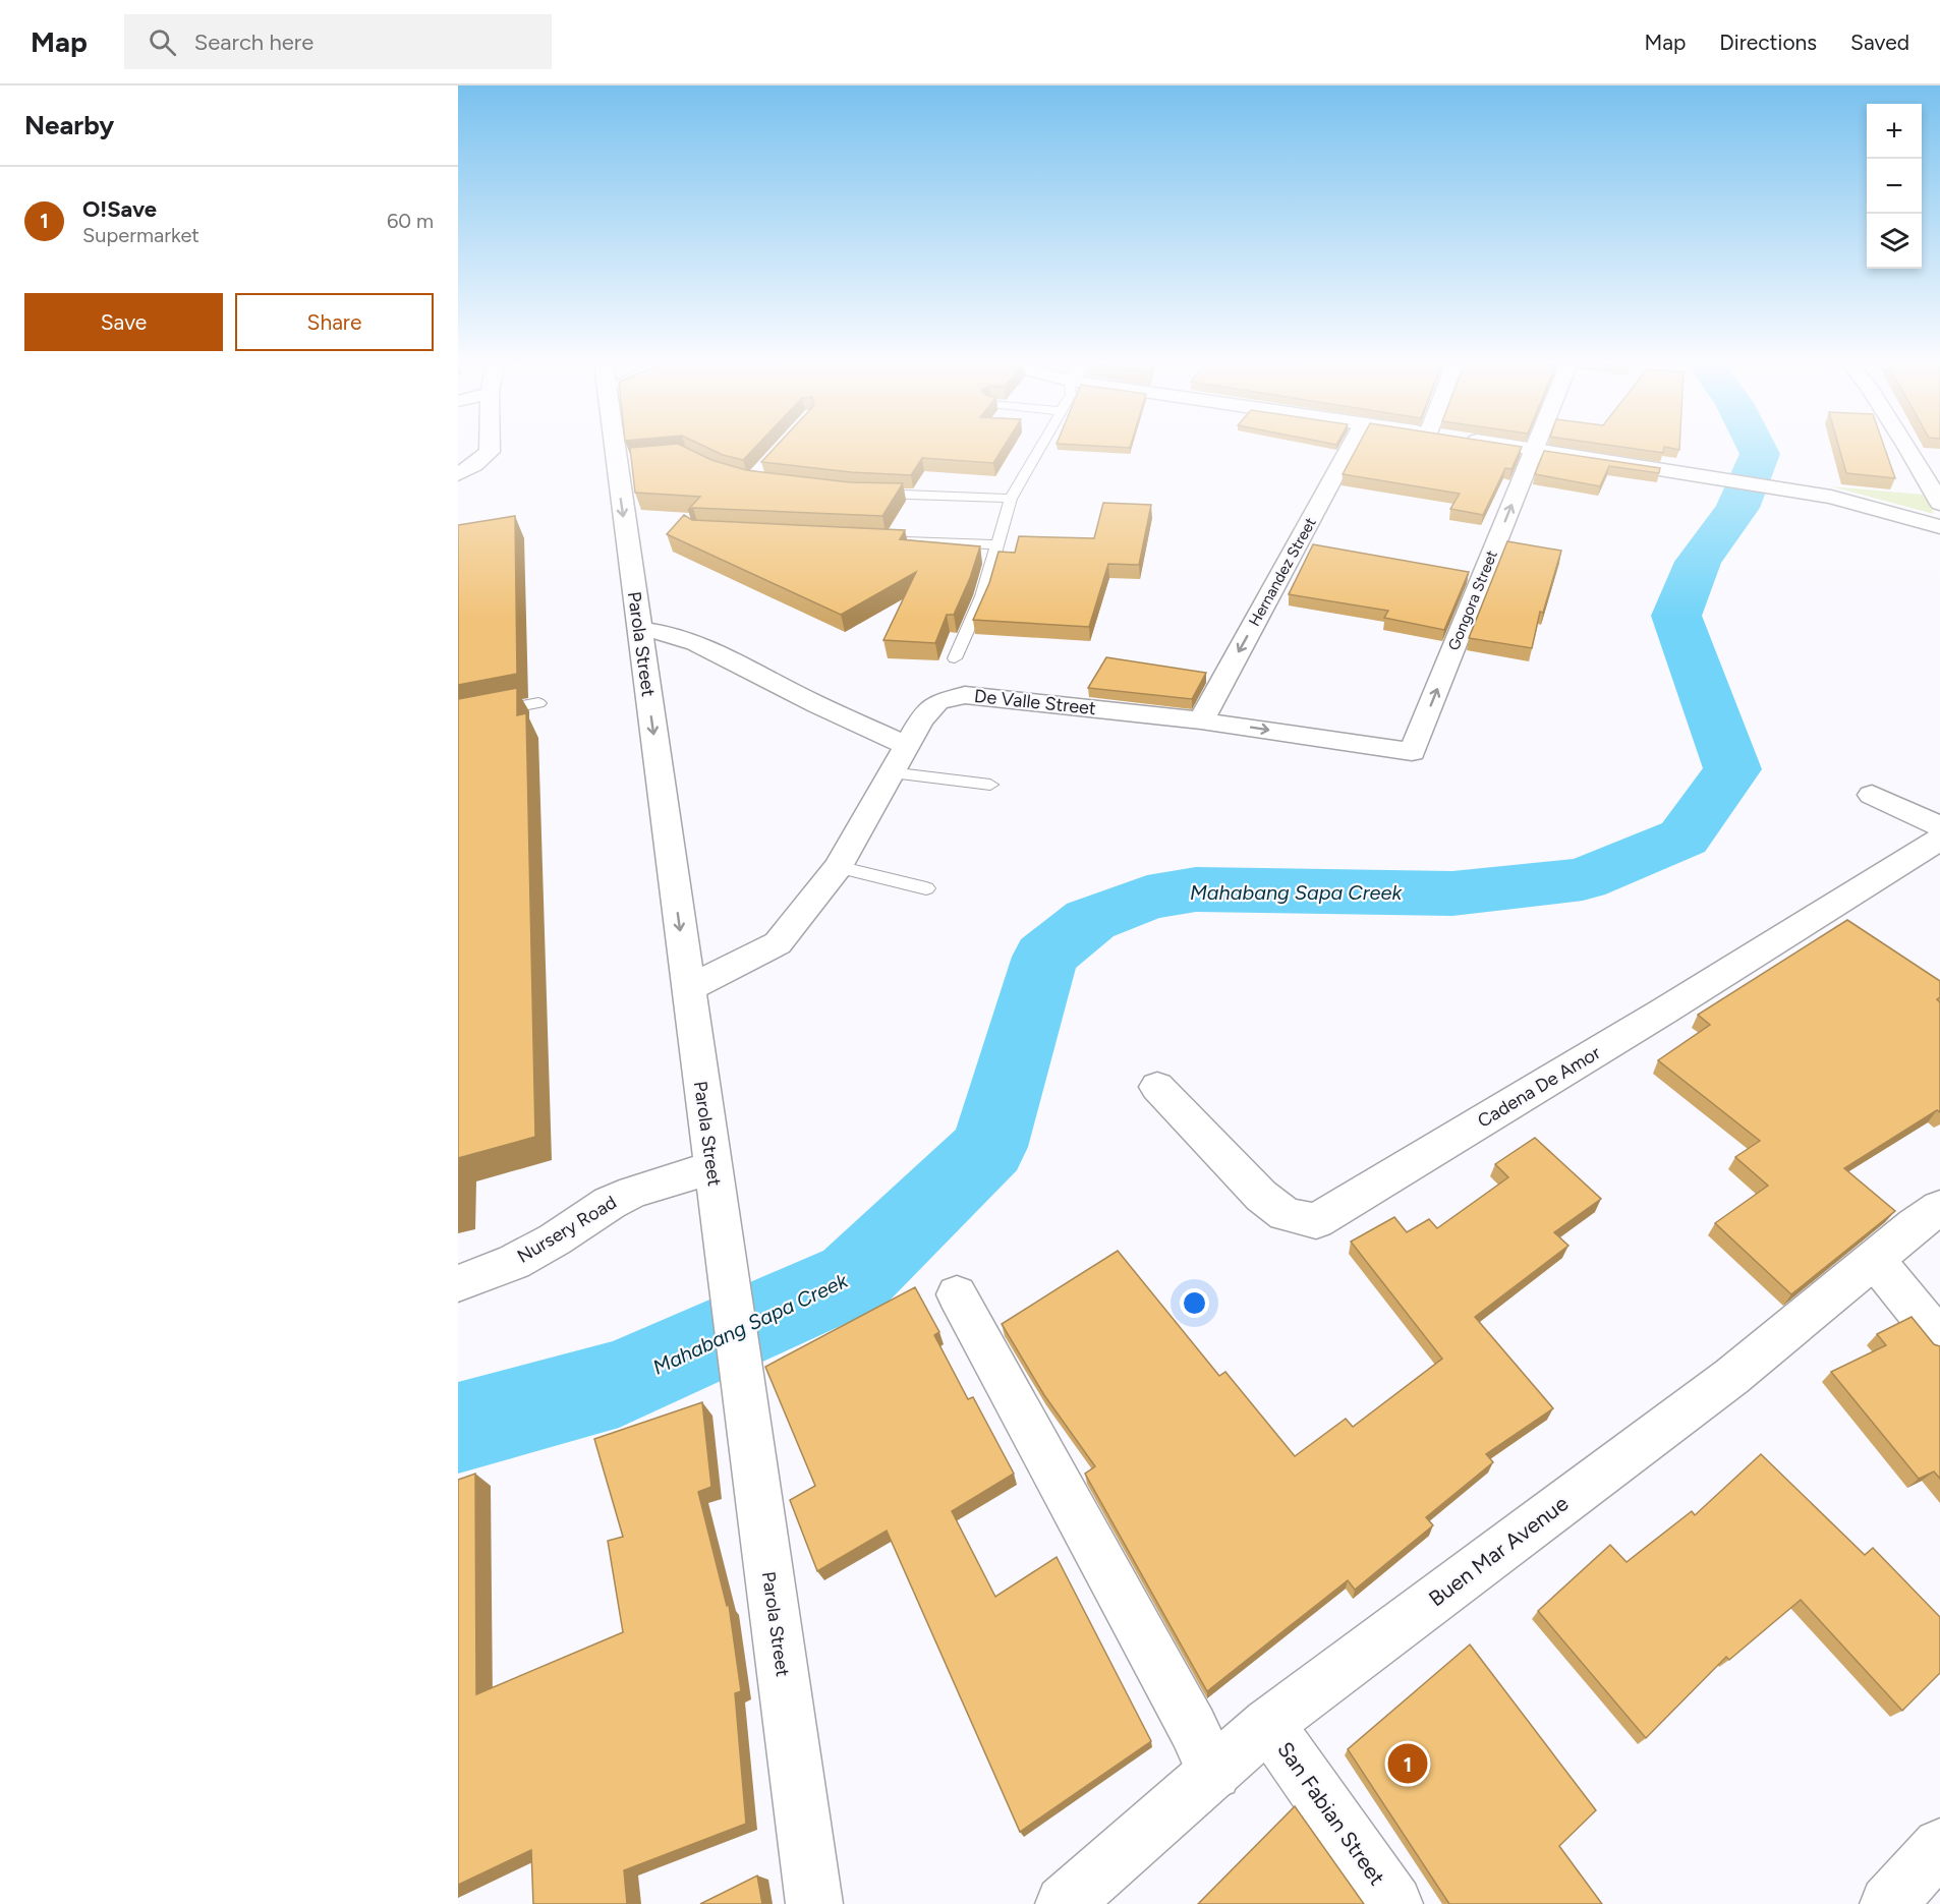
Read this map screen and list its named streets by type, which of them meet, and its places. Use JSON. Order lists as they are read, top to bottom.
{
  "streets": {
    "street": [
      "Hernandez Street",
      "Gongora Street",
      "Parola Street",
      "De Valle Street",
      "Cadena De Amor",
      "Nursery Road",
      "Buen Mar Avenue",
      "San Fabian Street"
    ]
  },
  "crossings": [
    ["Hernandez Street", "De Valle Street"],
    ["Gongora Street", "De Valle Street"],
    ["Parola Street", "De Valle Street"],
    ["Parola Street", "Nursery Road"],
    ["Buen Mar Avenue", "San Fabian Street"]
  ],
  "one_way": ["Hernandez Street", "Gongora Street", "Parola Street"],
  "water": ["Mahabang Sapa Creek"],
  "page": {
    "header": "Map",
    "search": "Search here",
    "nav": ["Map", "Directions", "Saved"],
    "heading": "Nearby",
    "map_buttons": ["+", "−"],
    "list": [
      {
        "mark": "1",
        "name": "O!Save",
        "note": "Supermarket",
        "value": "60 m"
      }
    ],
    "buttons": ["Save", "Share"],
    "pins": "1"
  }
}
